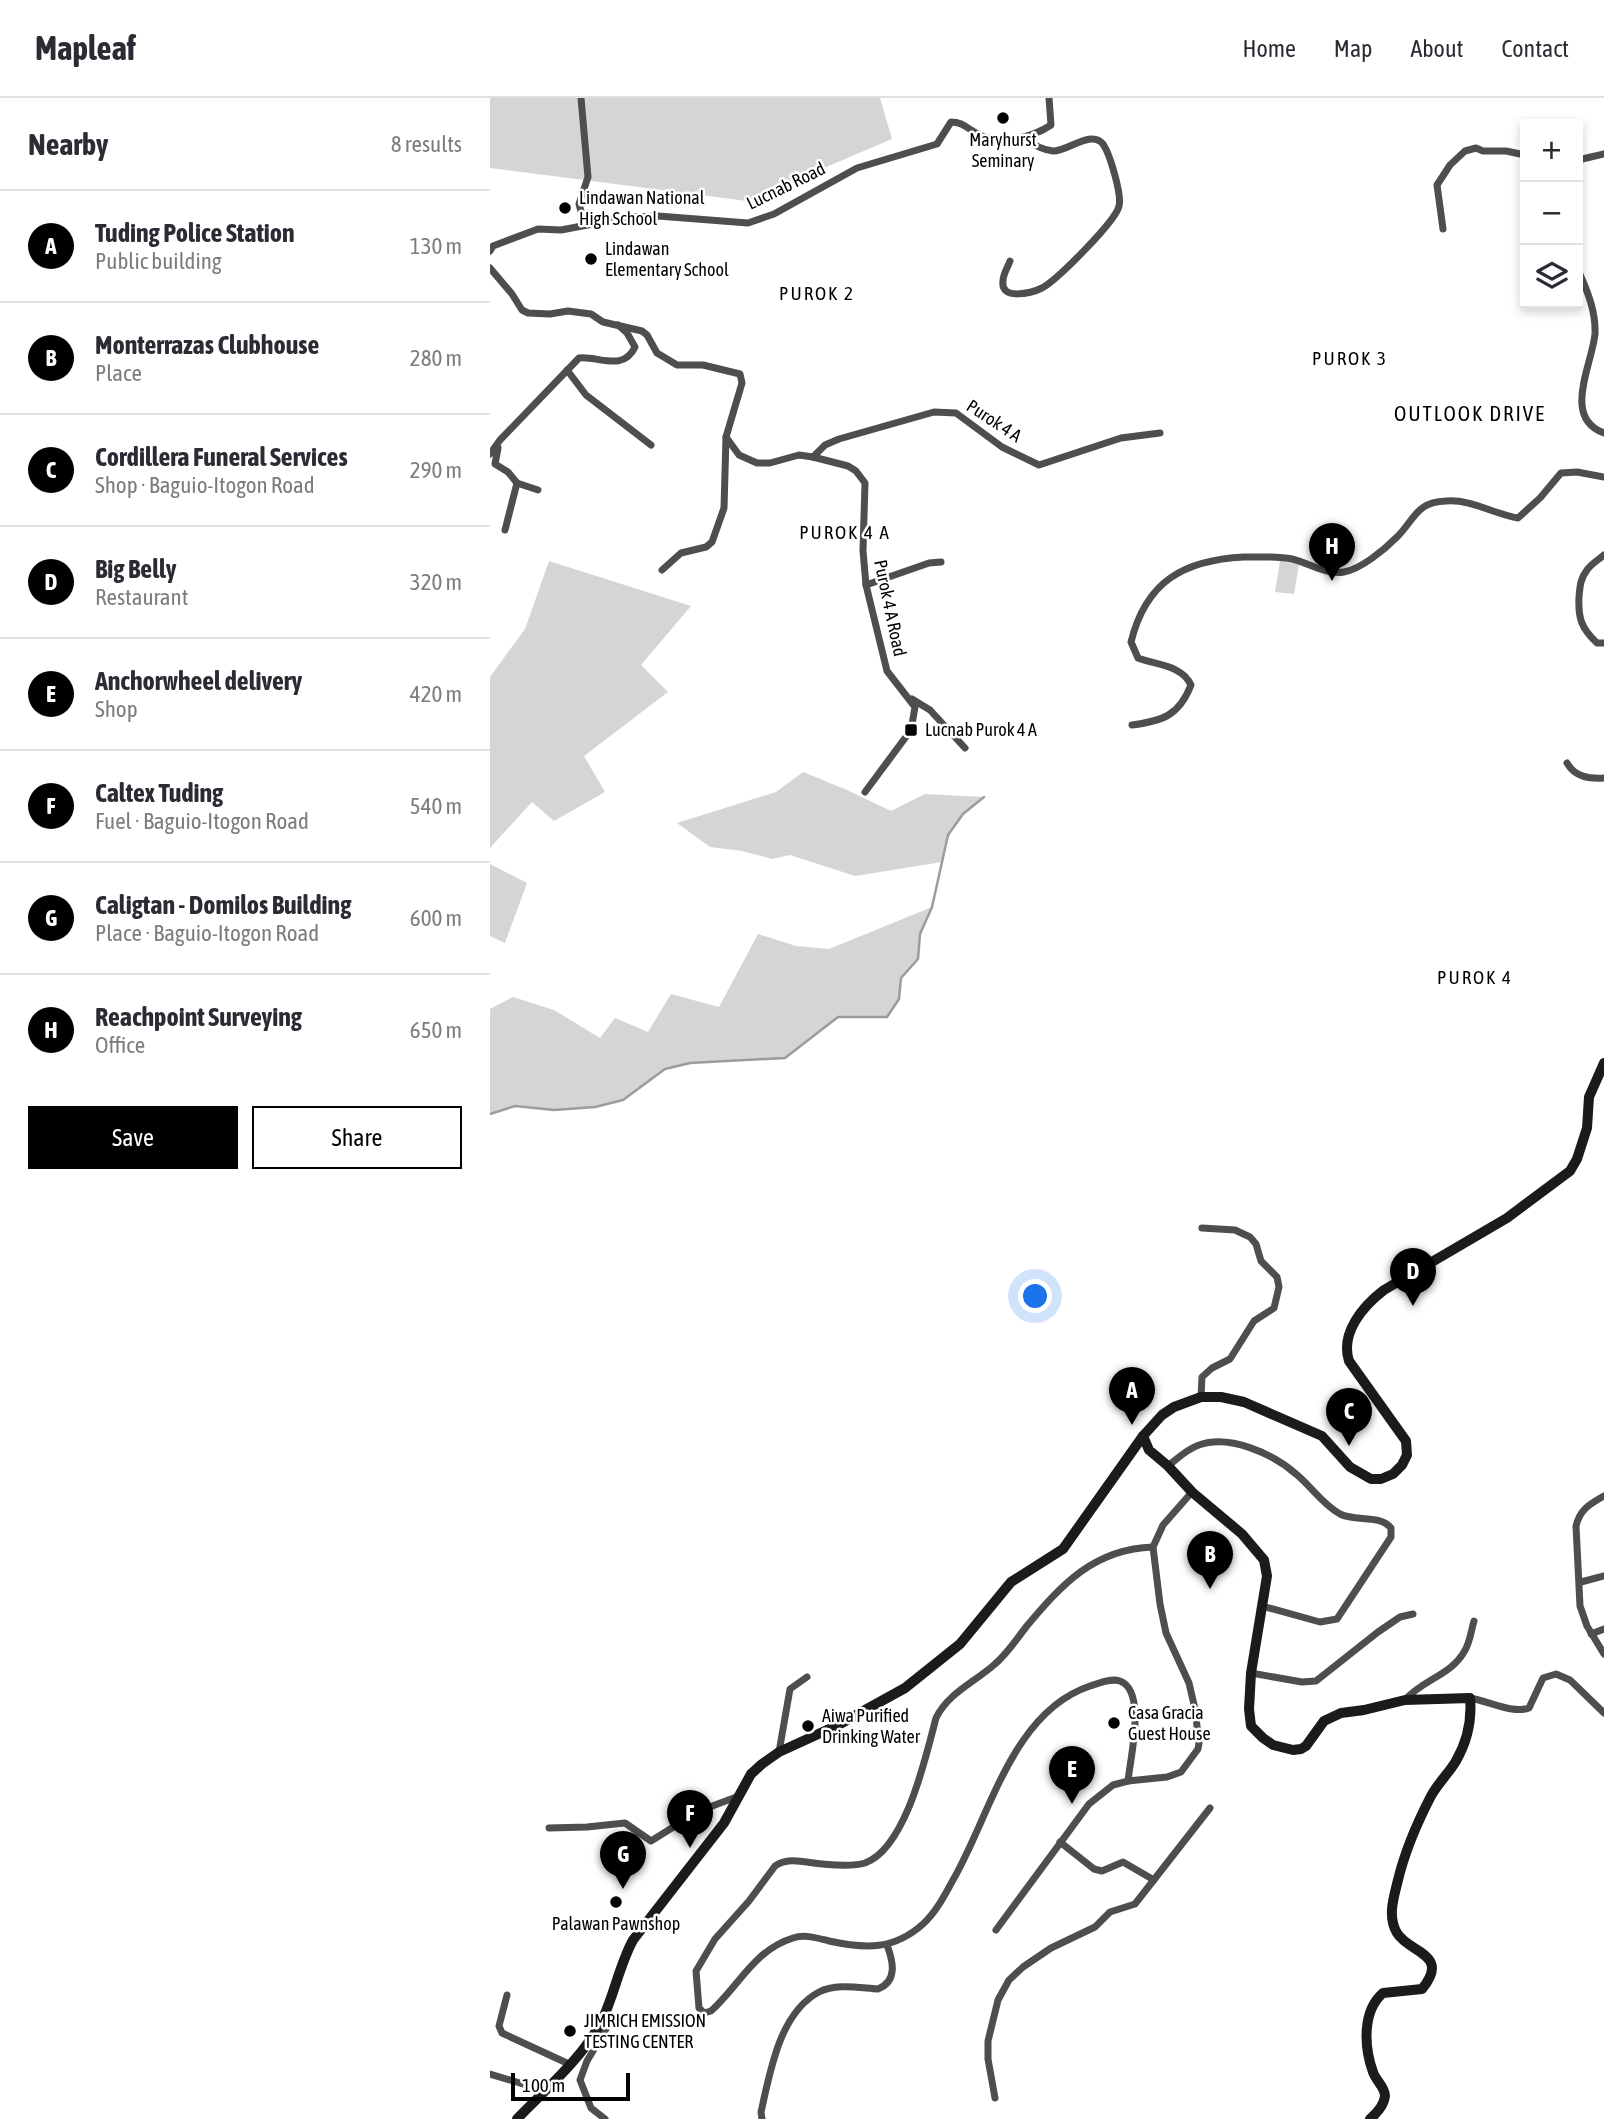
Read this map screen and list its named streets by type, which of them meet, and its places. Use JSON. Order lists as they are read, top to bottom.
{
  "streets": {
    "street": ["Lucnab Road", "Purok 4 A", "Purok 4 A Road"]
  },
  "crossings": [
    ["Purok 4 A", "Purok 4 A Road"]
  ],
  "districts": [
    "PUROK 2",
    "PUROK 3",
    "OUTLOOK DRIVE",
    "PUROK 4 A",
    "PUROK 4"
  ],
  "places": {
    "other": [
      "Maryhurst Seminary",
      "Lindawan National High School",
      "Lindawan Elementary School",
      "Casa Gracia Guest House",
      "Aiwa Purified Drinking Water",
      "Palawan Pawnshop",
      "JIMRICH EMISSION TESTING CENTER"
    ],
    "transit": ["Lucnab Purok 4 A"]
  },
  "scale_bar": "100 m",
  "page": {
    "header": "Mapleaf",
    "nav": [
      "Home",
      "Map",
      "About",
      "Contact"
    ],
    "heading": ["Nearby", "8 results"],
    "map_buttons": ["+", "−"],
    "list": [
      {
        "mark": "A",
        "name": "Tuding Police Station",
        "note": "Public building",
        "value": "130 m"
      },
      {
        "mark": "B",
        "name": "Monterrazas Clubhouse",
        "note": "Place",
        "value": "280 m"
      },
      {
        "mark": "C",
        "name": "Cordillera Funeral Services",
        "note": "Shop · Baguio-Itogon Road",
        "value": "290 m"
      },
      {
        "mark": "D",
        "name": "Big Belly",
        "note": "Restaurant",
        "value": "320 m"
      },
      {
        "mark": "E",
        "name": "Anchorwheel delivery",
        "note": "Shop",
        "value": "420 m"
      },
      {
        "mark": "F",
        "name": "Caltex Tuding",
        "note": "Fuel · Baguio-Itogon Road",
        "value": "540 m"
      },
      {
        "mark": "G",
        "name": "Caligtan - Domilos Building",
        "note": "Place · Baguio-Itogon Road",
        "value": "600 m"
      },
      {
        "mark": "H",
        "name": "Reachpoint Surveying",
        "note": "Office",
        "value": "650 m"
      }
    ],
    "pins": [
      "H",
      "D",
      "A",
      "C",
      "B",
      "E",
      "F",
      "G"
    ],
    "buttons": ["Save", "Share"],
    "scale": "100 m"
  }
}
